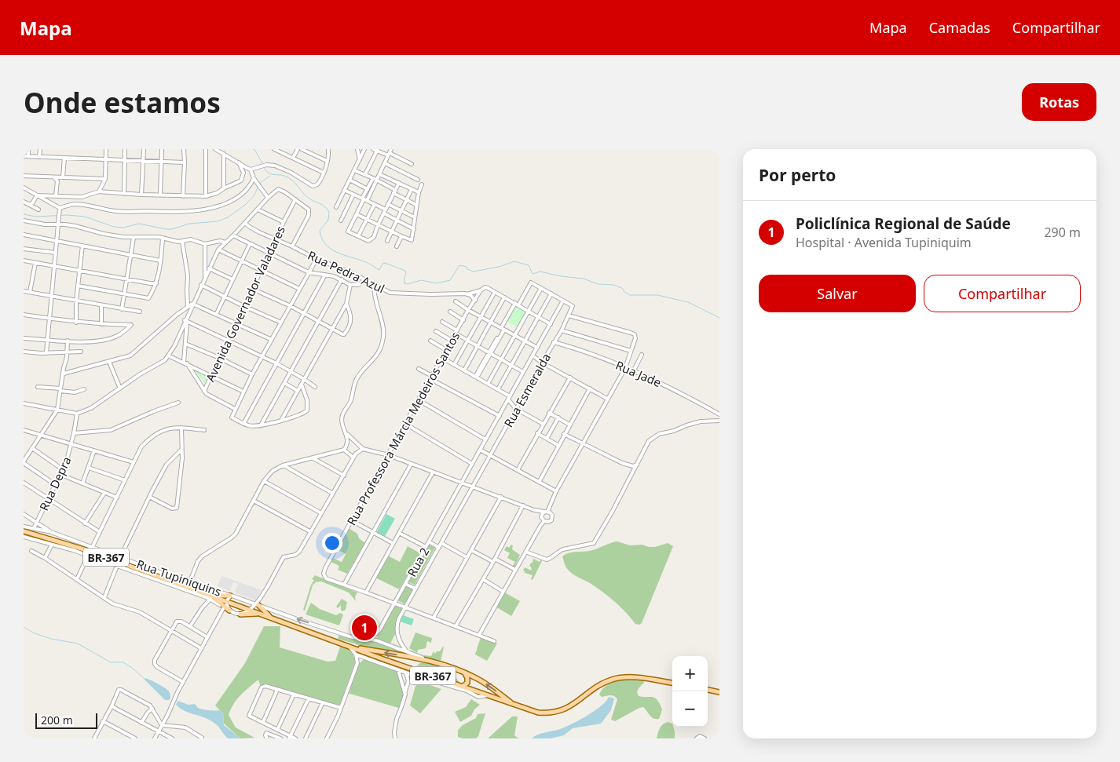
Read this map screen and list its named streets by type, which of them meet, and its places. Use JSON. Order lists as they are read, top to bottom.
{
  "streets": {
    "main road": ["BR-367"],
    "street": [
      "Rua Pedra Azul",
      "Avenida Governador Valadares",
      "Rua Jade",
      "Rua Esmeralda",
      "Rua Professora Márcia Medeiros Santos",
      "Rua Depra",
      "Rua 2",
      "Rua Tupiniquins"
    ]
  },
  "crossings": [
    ["Rua Pedra Azul", "Avenida Governador Valadares"],
    ["Rua Pedra Azul", "Rua Professora Márcia Medeiros Santos"],
    ["Rua Jade", "Rua Esmeralda"],
    ["Rua Esmeralda", "Rua Tupiniquins"],
    ["Rua Depra", "Rua Tupiniquins"],
    ["BR-367", "Rua Tupiniquins"],
    ["Rua 2", "Rua Tupiniquins"]
  ],
  "scale_bar": "200 m",
  "page": {
    "header": "Mapa",
    "nav": ["Mapa", "Camadas", "Compartilhar"],
    "buttons": [
      "Rotas",
      ["Salvar", "Compartilhar"]
    ],
    "title": "Onde estamos",
    "heading": "Por perto",
    "list": [
      {
        "mark": "1",
        "name": "Policlínica Regional de Saúde",
        "note": "Hospital · Avenida Tupiniquim",
        "value": "290 m"
      }
    ],
    "pins": "1",
    "map_buttons": ["+", "−"],
    "scale": "200 m"
  }
}
